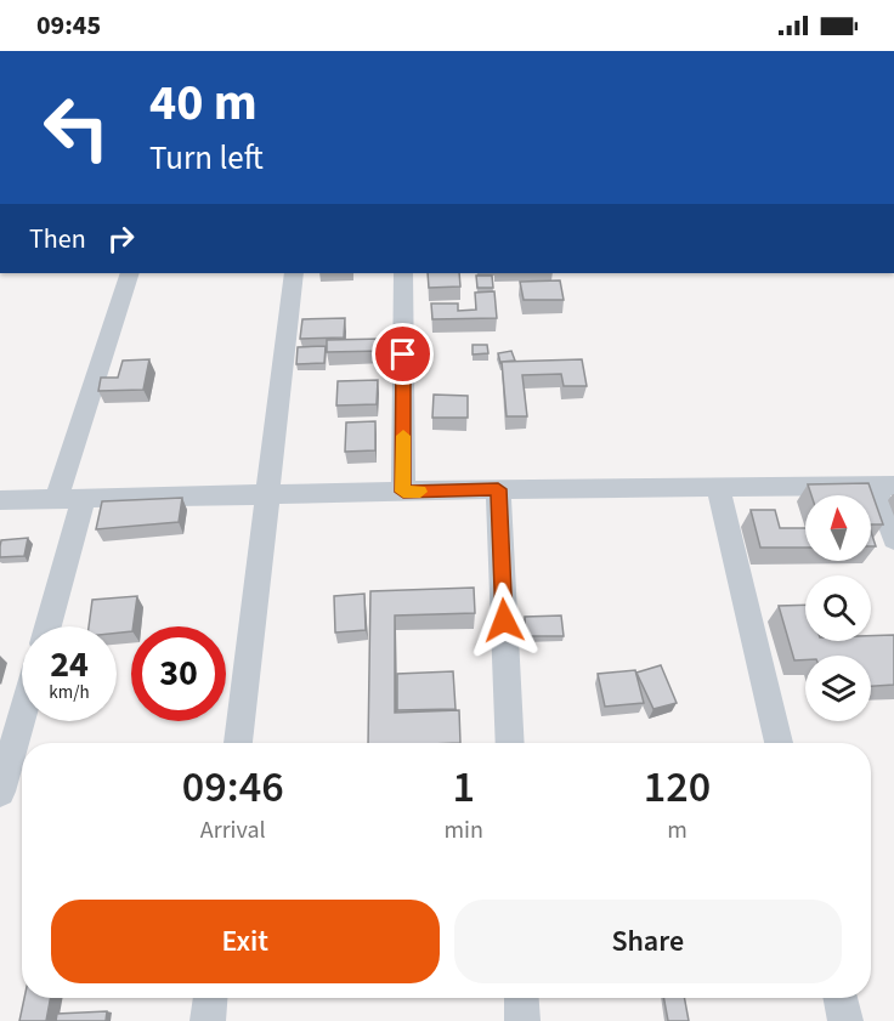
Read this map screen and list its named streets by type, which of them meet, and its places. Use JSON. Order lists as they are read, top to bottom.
{
  "north": "top",
  "page": {
    "status": "09:45",
    "turn": ["40 m", "Turn left"],
    "then": "Then",
    "speed": "24 km/h",
    "limit": "30",
    "eta": [
      "09:46",
      "Arrival",
      "1",
      "min",
      "120",
      "m"
    ],
    "buttons": ["Exit", "Share"]
  }
}
